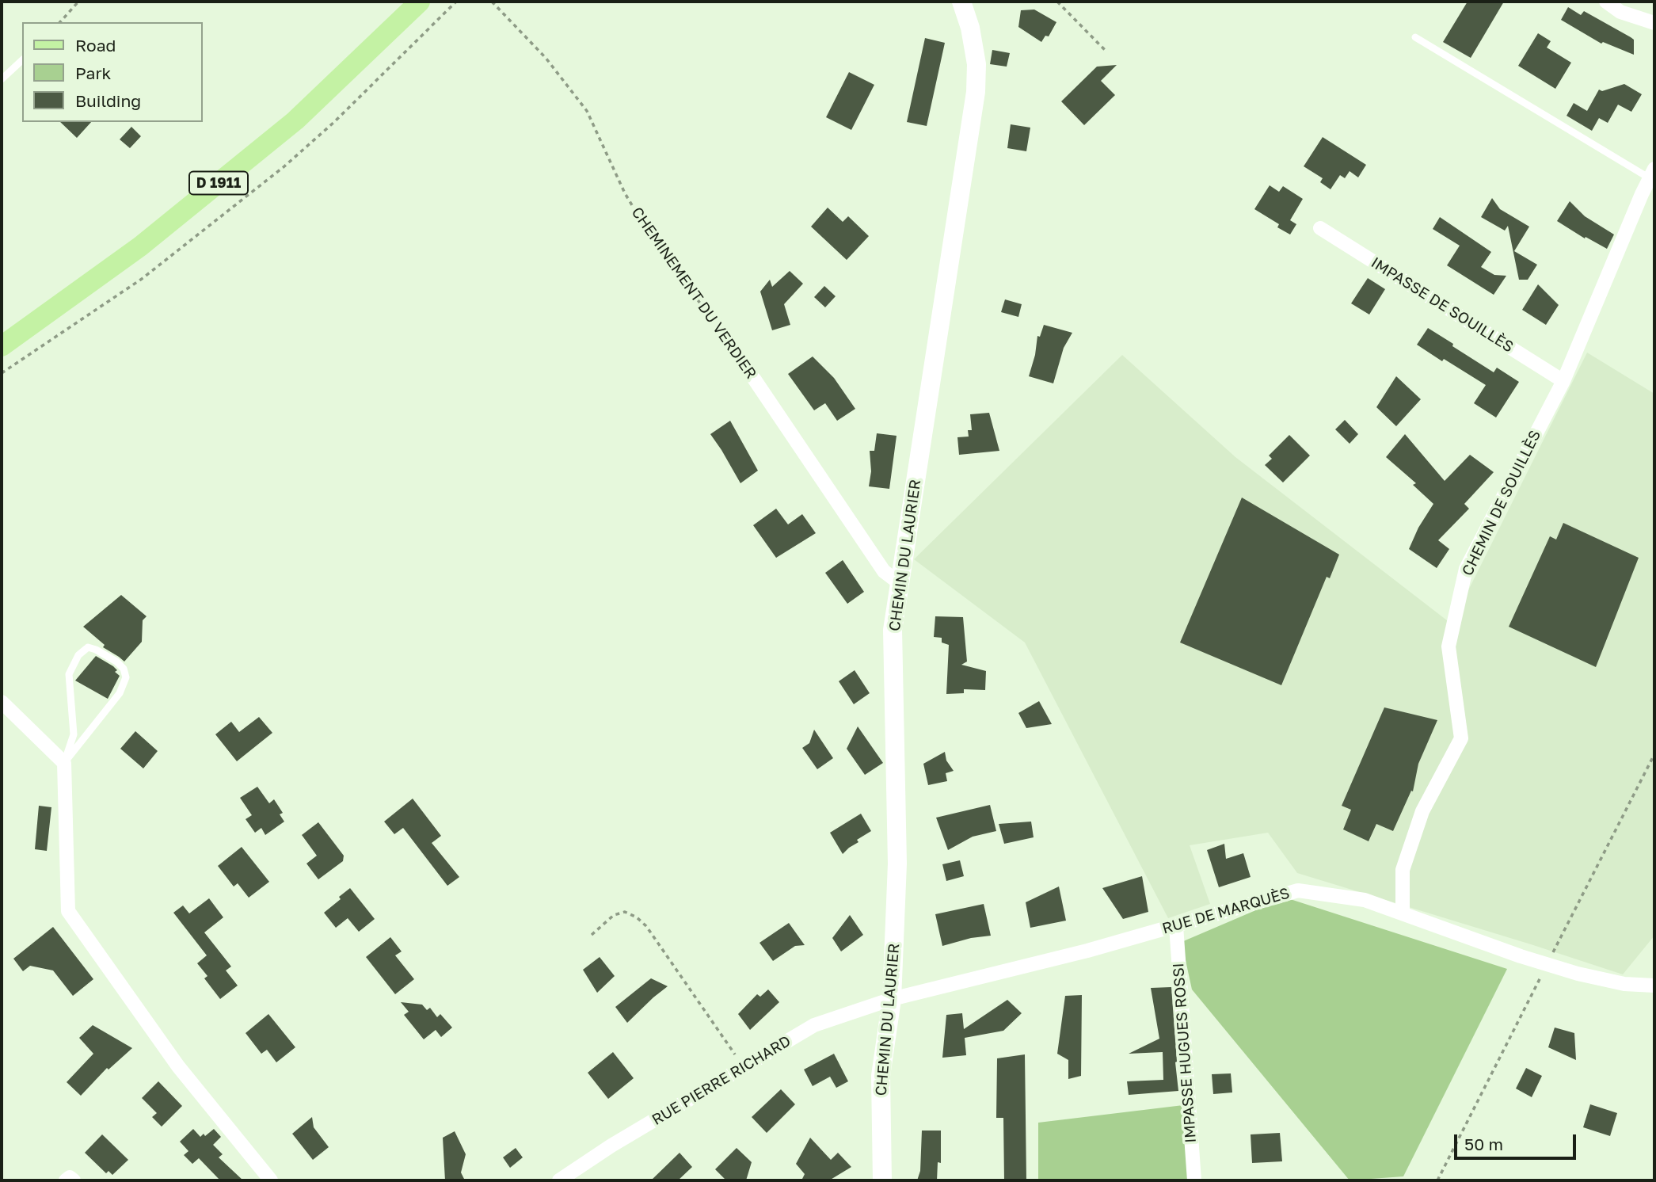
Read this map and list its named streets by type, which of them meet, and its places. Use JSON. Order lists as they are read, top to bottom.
{
  "streets": {
    "main road": ["D 1911"],
    "street": [
      "CHEMINEMENT DU VERDIER",
      "IMPASSE DE SOUILLÈS",
      "CHEMIN DE SOUILLÈS",
      "CHEMIN DU LAURIER",
      "RUE DE MARQUÈS",
      "IMPASSE HUGUES ROSSI",
      "RUE PIERRE RICHARD"
    ]
  },
  "crossings": [
    ["CHEMINEMENT DU VERDIER", "CHEMIN DU LAURIER"],
    ["IMPASSE DE SOUILLÈS", "CHEMIN DE SOUILLÈS"],
    ["CHEMIN DE SOUILLÈS", "RUE DE MARQUÈS"],
    ["CHEMIN DU LAURIER", "RUE DE MARQUÈS"],
    ["CHEMIN DU LAURIER", "RUE PIERRE RICHARD"],
    ["RUE DE MARQUÈS", "IMPASSE HUGUES ROSSI"],
    ["RUE DE MARQUÈS", "RUE PIERRE RICHARD"]
  ],
  "legend": ["Road", "Park", "Building"],
  "scale_bar": "50 m"
}
